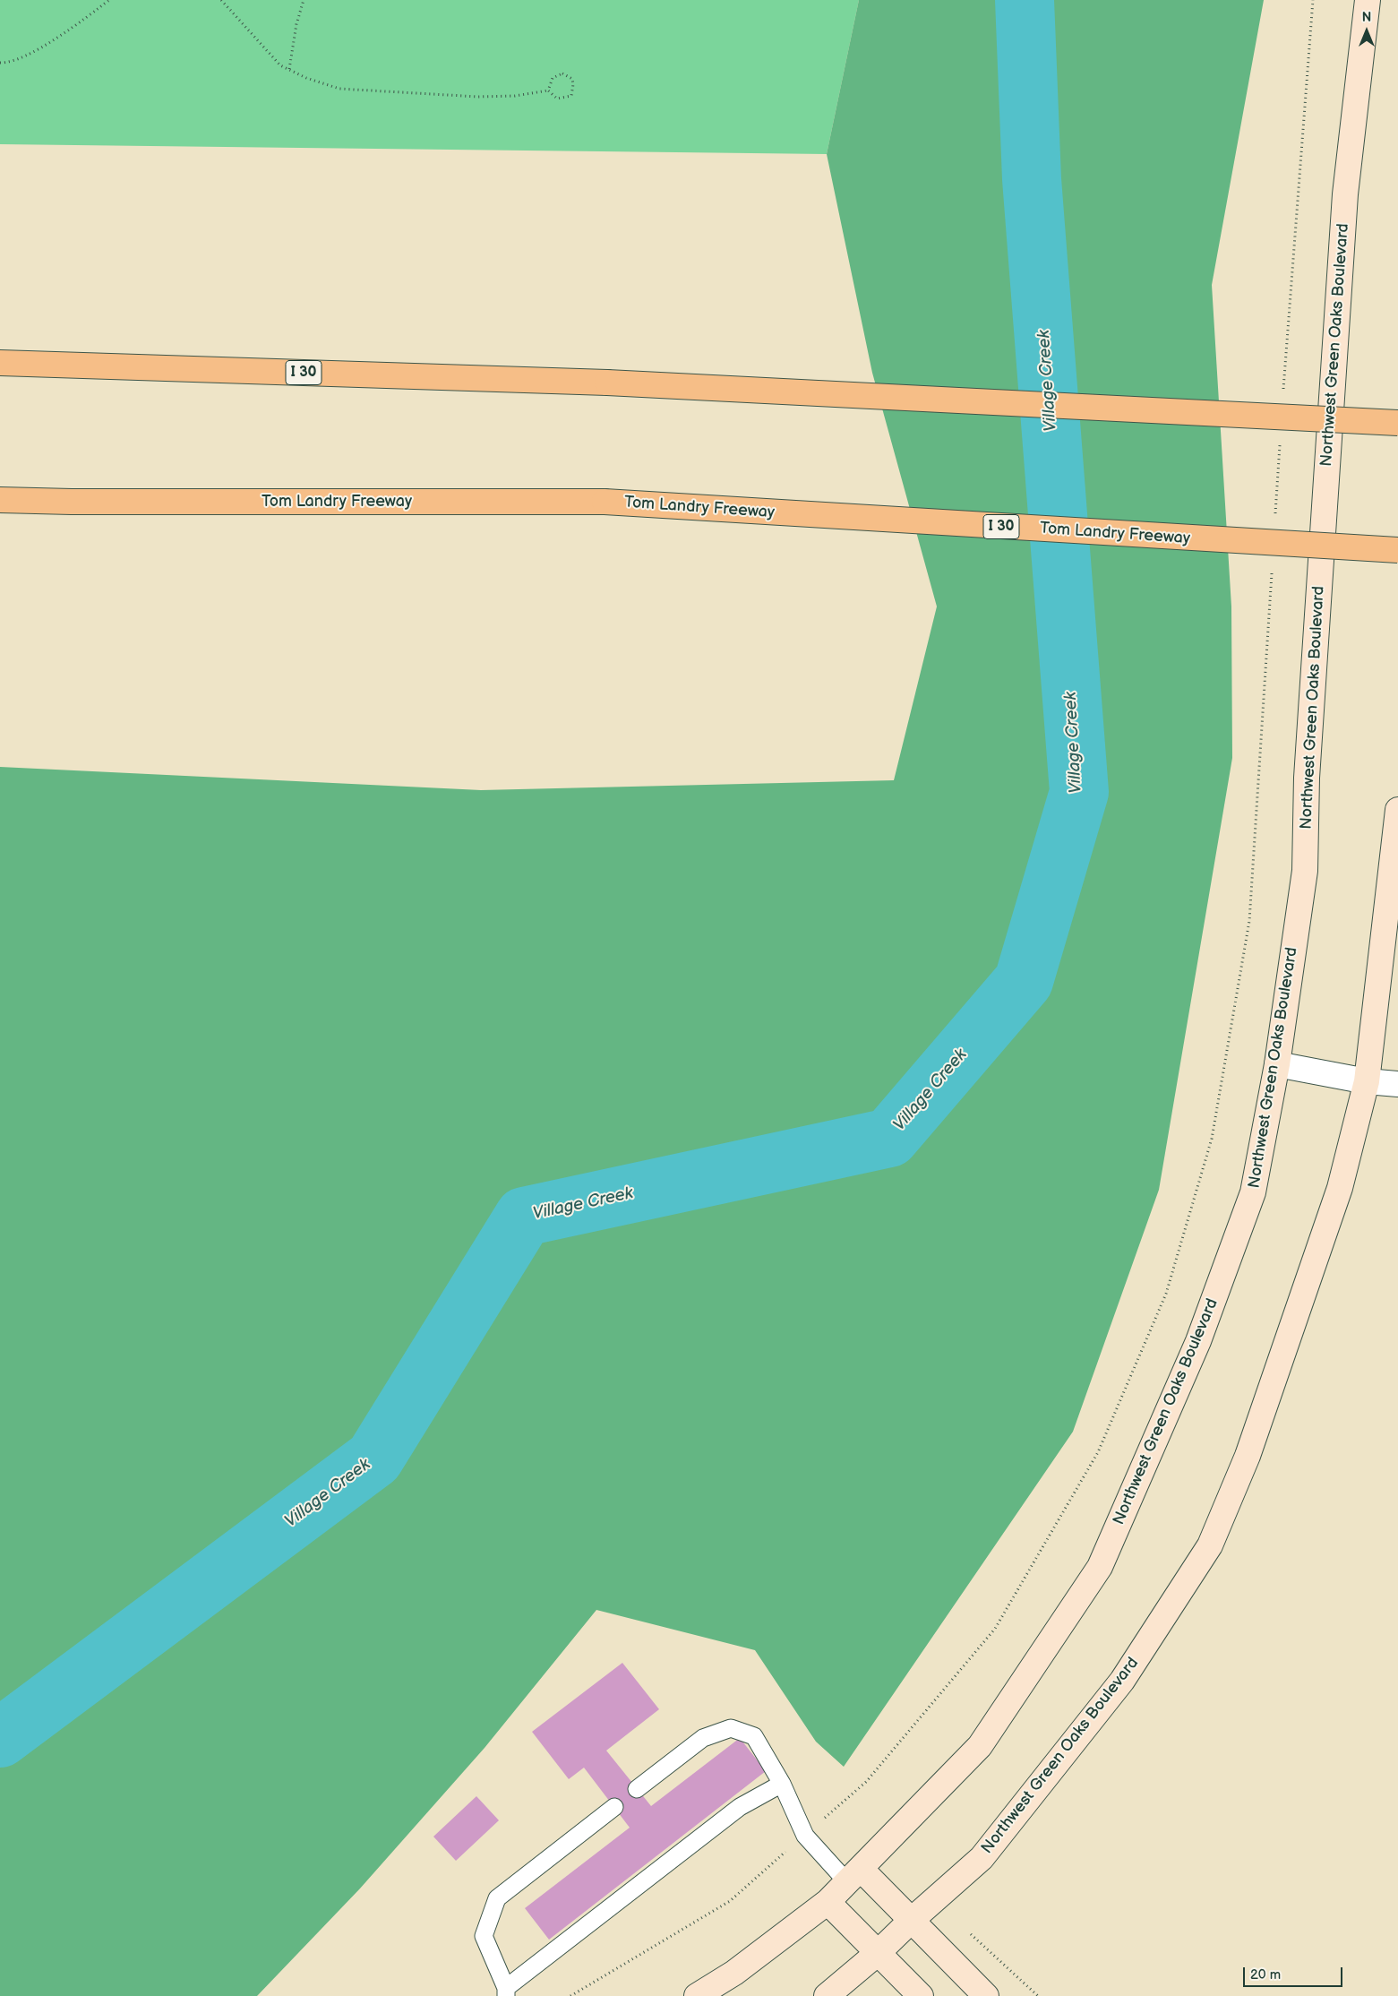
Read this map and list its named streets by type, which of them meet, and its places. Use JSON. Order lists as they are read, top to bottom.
{
  "streets": {
    "highway": ["I 30", "Tom Landry Freeway"],
    "main road": ["Northwest Green Oaks Boulevard"]
  },
  "water": ["Village Creek"],
  "scale_bar": "20 m",
  "north": "top"
}
